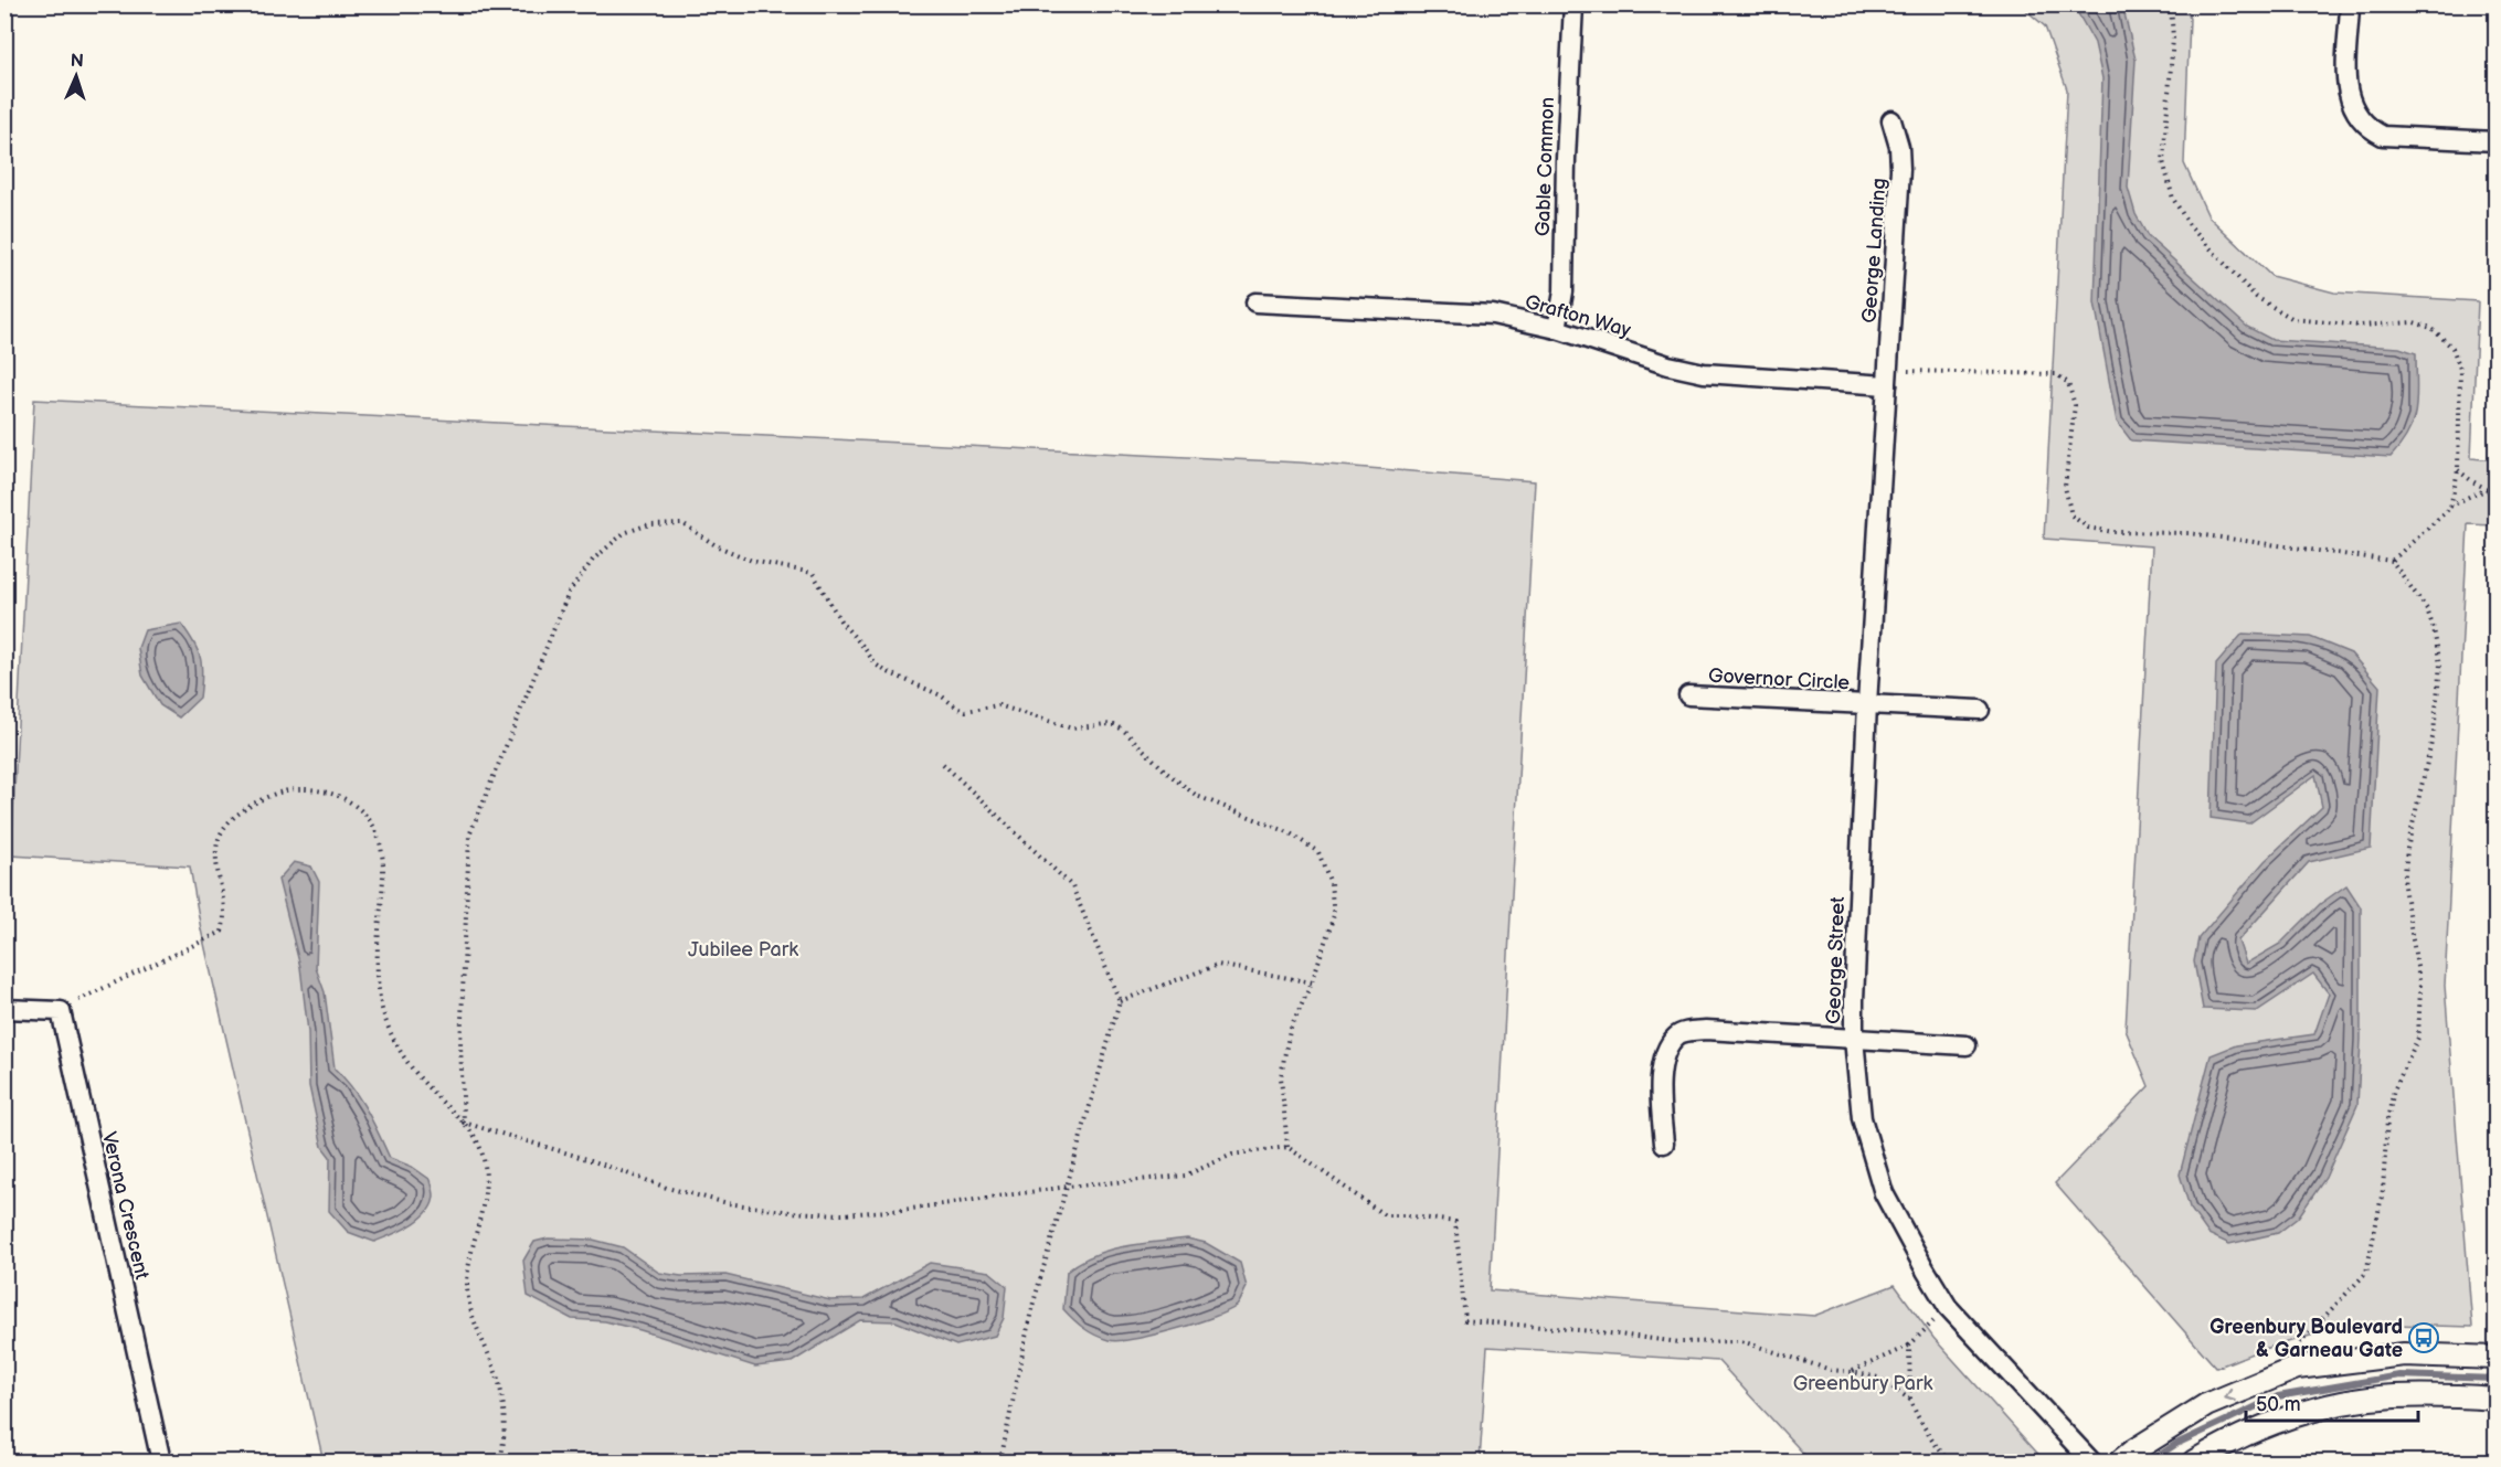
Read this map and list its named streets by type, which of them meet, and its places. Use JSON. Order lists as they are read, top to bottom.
{
  "streets": {
    "street": [
      "Gable Common",
      "George Landing",
      "Grafton Way",
      "Governor Circle",
      "George Street",
      "Verona Crescent"
    ]
  },
  "crossings": [
    ["Gable Common", "Grafton Way"],
    ["George Landing", "Grafton Way"],
    ["George Landing", "George Street"],
    ["Grafton Way", "George Street"],
    ["Governor Circle", "George Street"]
  ],
  "parks": ["Jubilee Park", "Greenbury Park"],
  "places": {
    "bus stop": ["Greenbury Boulevard & Garneau Gate"]
  },
  "scale_bar": "50 m",
  "north": "top"
}
